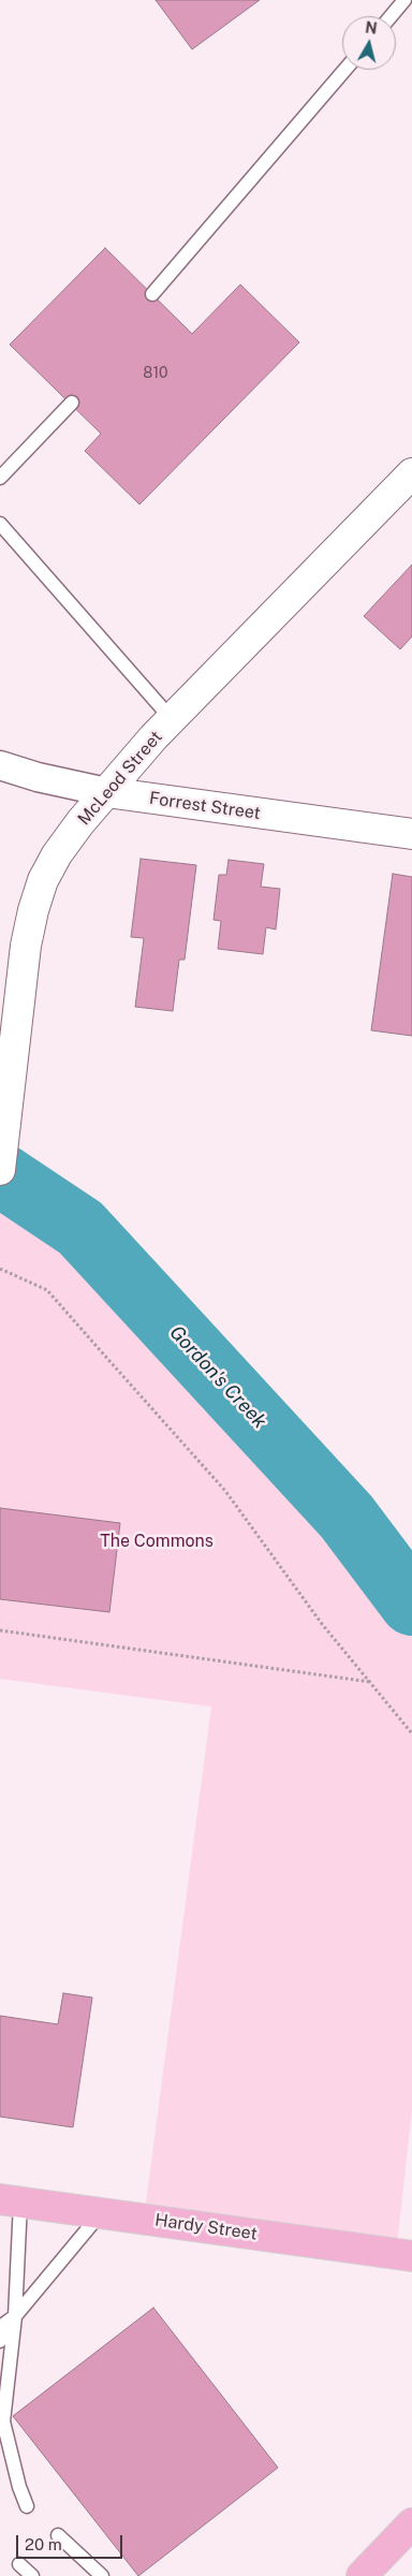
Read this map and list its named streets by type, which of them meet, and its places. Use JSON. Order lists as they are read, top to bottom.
{
  "streets": {
    "main road": ["McLeod Street", "Forrest Street", "Hardy Street"]
  },
  "crossings": [
    ["McLeod Street", "Forrest Street"]
  ],
  "water": ["Gordon's Creek"],
  "parks": ["The Commons"],
  "house_numbers": ["810"],
  "scale_bar": "20 m",
  "north": "top"
}
